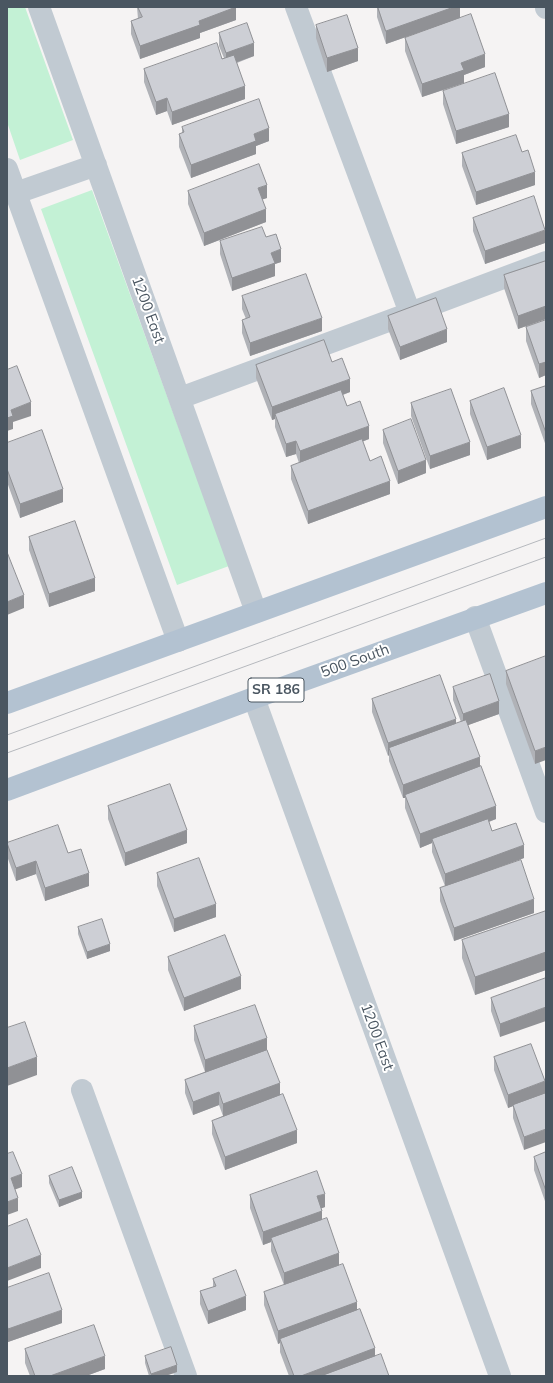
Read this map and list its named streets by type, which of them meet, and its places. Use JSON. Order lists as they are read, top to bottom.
{
  "streets": {
    "main road": ["500 South", "SR 186"],
    "street": ["1200 East"]
  },
  "crossings": [
    ["1200 East", "500 South"]
  ]
}
